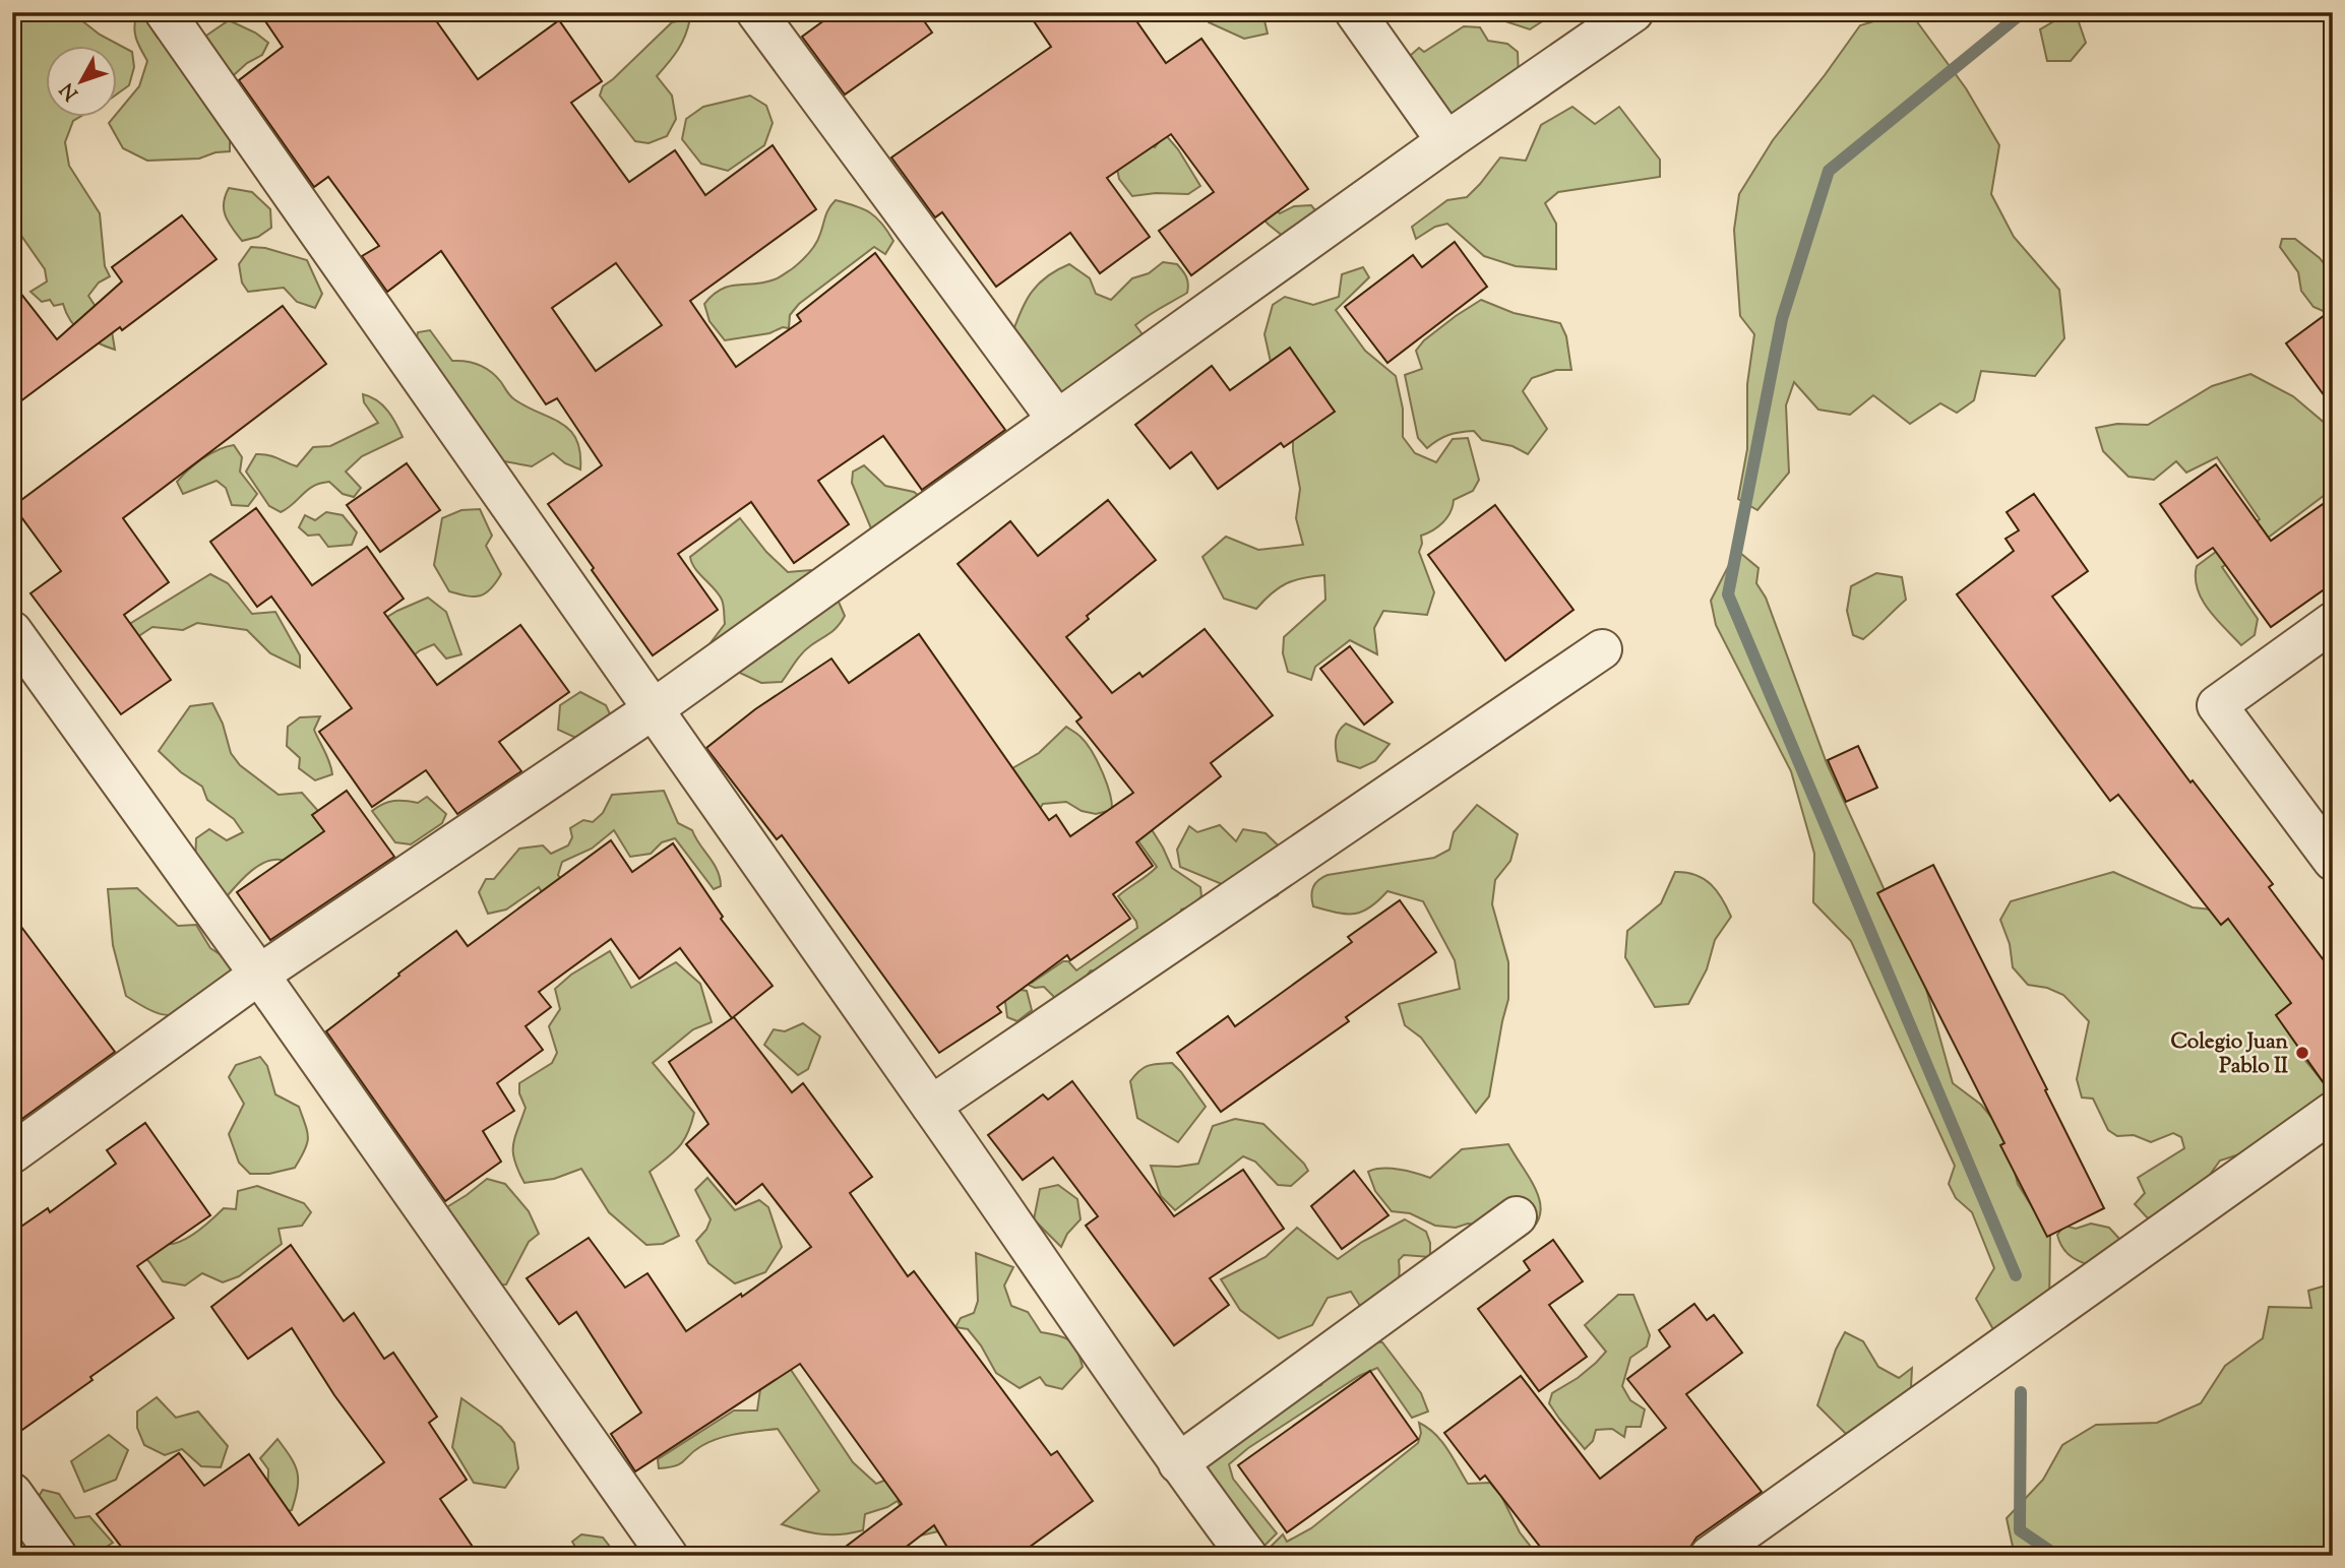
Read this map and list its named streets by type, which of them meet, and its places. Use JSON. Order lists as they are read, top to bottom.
{
  "places": ["Colegio Juan Pablo II"],
  "north": "bottom left"
}
